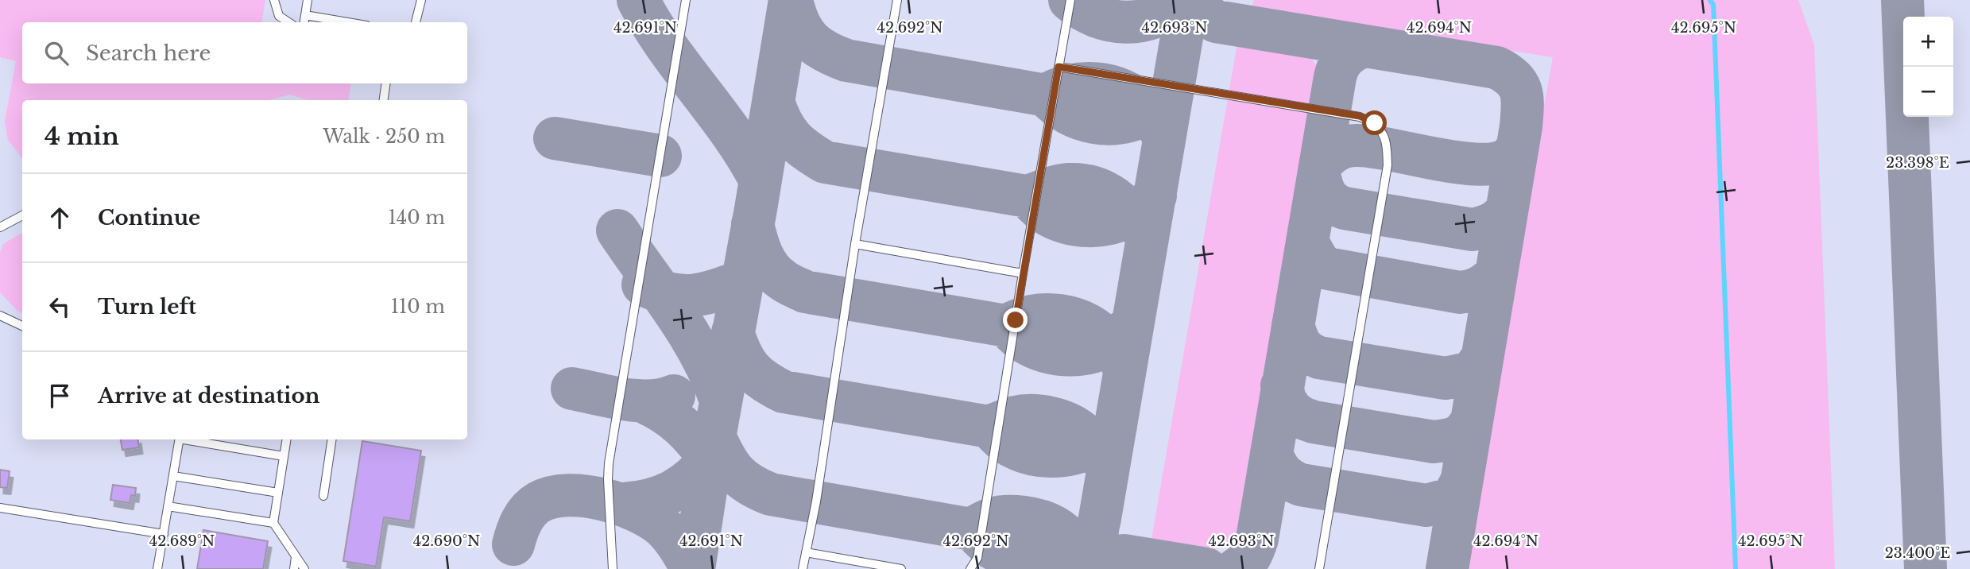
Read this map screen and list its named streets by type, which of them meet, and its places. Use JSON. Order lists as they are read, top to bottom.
{
  "page": {
    "map_buttons": ["+", "−"],
    "search": "Search here",
    "heading": ["4 min", "Walk · 250 m"],
    "list": [
      ["Continue", "140 m"],
      ["Turn left", "110 m"],
      "Arrive at destination"
    ]
  },
  "coordinates": [
    "42.691°N",
    "42.692°N",
    "42.693°N",
    "42.694°N",
    "42.695°N",
    "23.398°E",
    "42.689°N",
    "42.690°N",
    "23.400°E"
  ]
}
